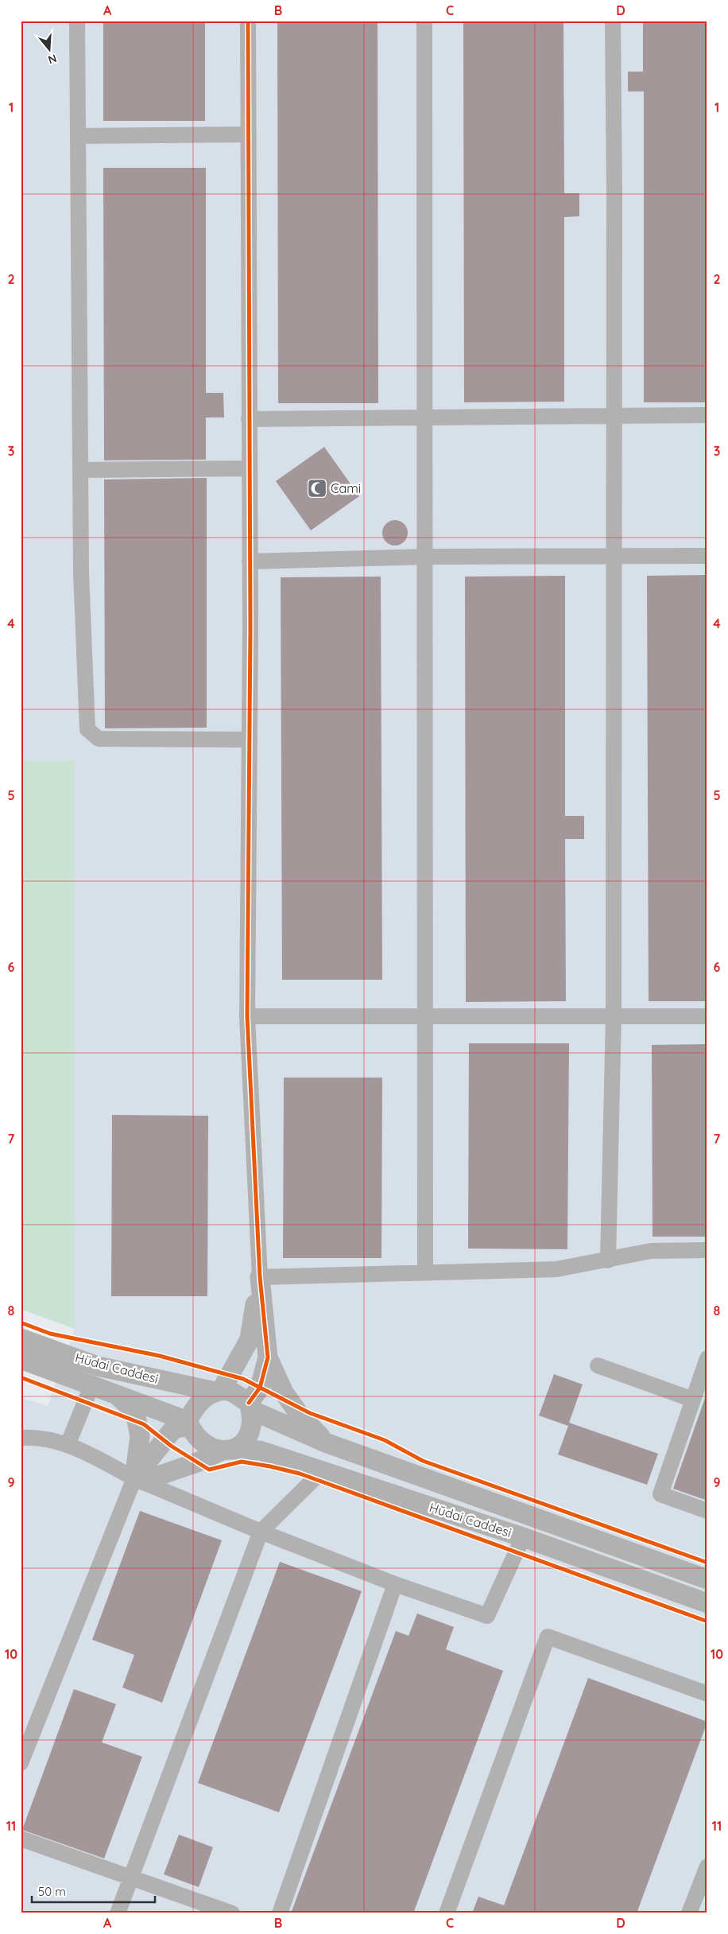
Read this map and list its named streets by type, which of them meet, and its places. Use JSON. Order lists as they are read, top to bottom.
{
  "streets": {
    "street": ["Hüdai Caddesi"]
  },
  "places": {
    "mosque": ["Cami"]
  },
  "scale_bar": "50 m",
  "north": "bottom",
  "grid": {
    "columns": [
      "A",
      "B",
      "C",
      "D"
    ],
    "rows": [
      "1",
      "2",
      "3",
      "4",
      "5",
      "6",
      "7",
      "8",
      "9",
      "10",
      "11"
    ]
  }
}
